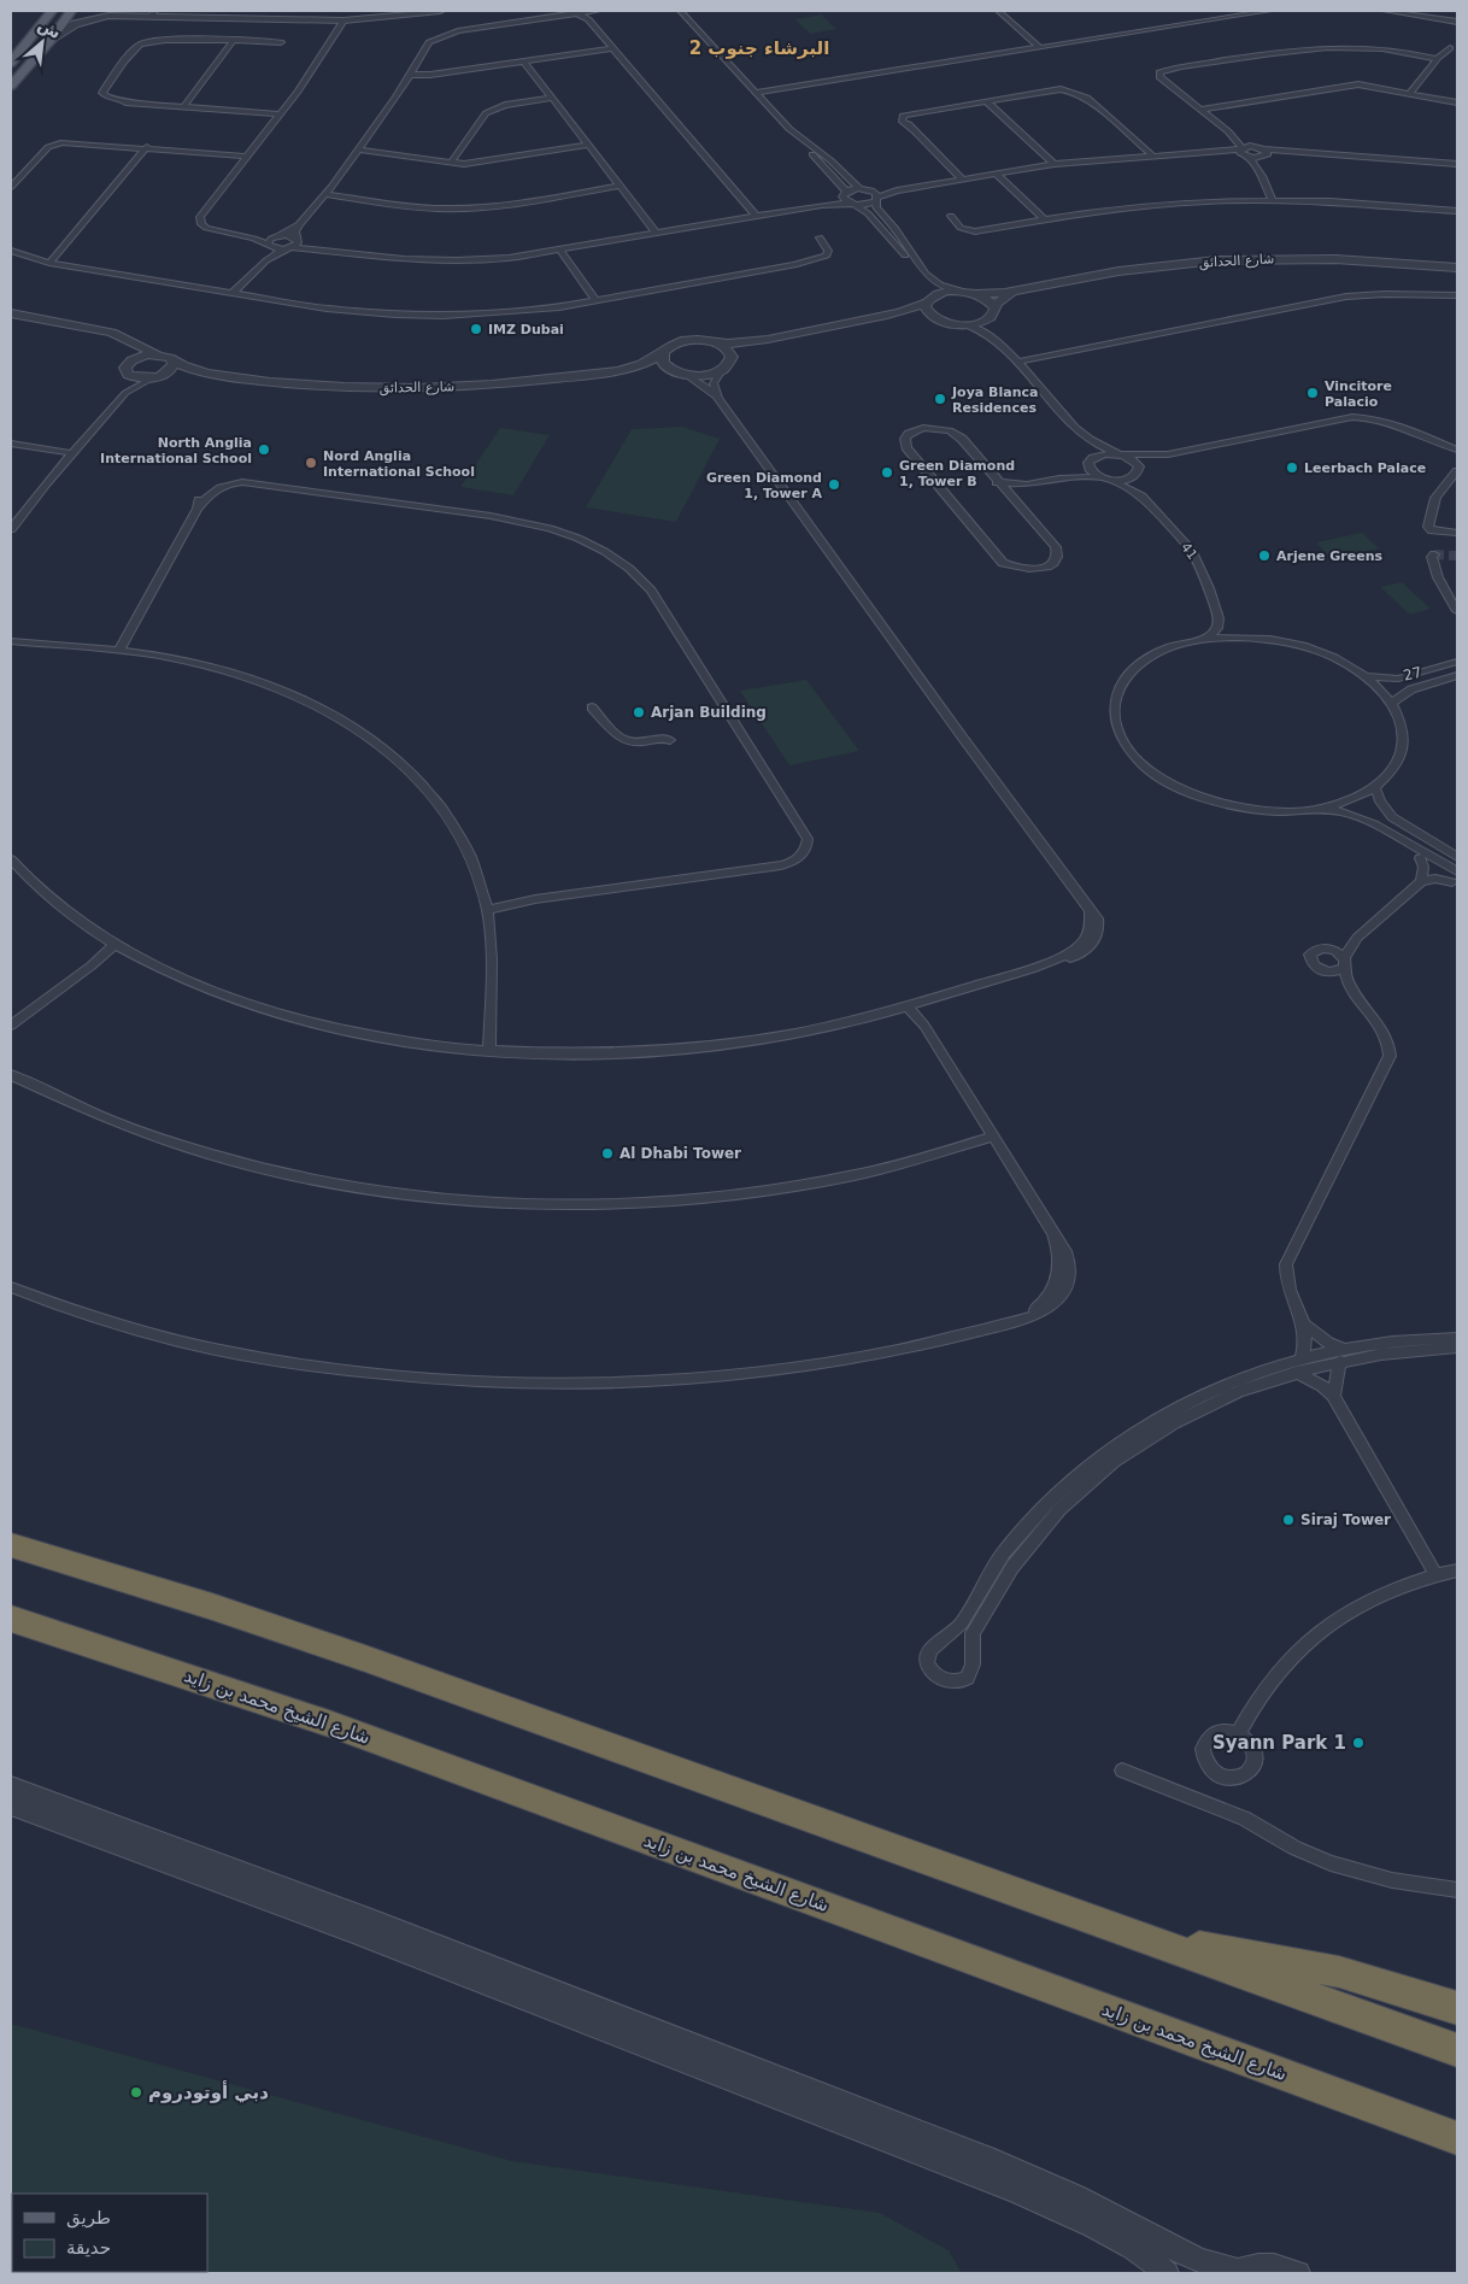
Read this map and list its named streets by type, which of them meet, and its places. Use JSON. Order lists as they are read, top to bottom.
{
  "streets": {
    "highway": ["شارع الشيخ محمد بن زايد"],
    "street": ["شارع الحدائق", "41", "27"]
  },
  "districts": ["البرشاء جنوب 2"],
  "places": [
    "IMZ Dubai",
    "Vincitore Palacio",
    "Joya Blanca Residences",
    "North Anglia International School",
    "Nord Anglia International School",
    "Leerbach Palace",
    "Green Diamond 1, Tower B",
    "Green Diamond 1, Tower A",
    "Arjene Greens",
    "Arjan Building",
    "Al Dhabi Tower",
    "Siraj Tower",
    "Syann Park 1",
    "دبي أوتودروم"
  ],
  "legend": ["طريق", "حديقة"],
  "north": "top right"
}
